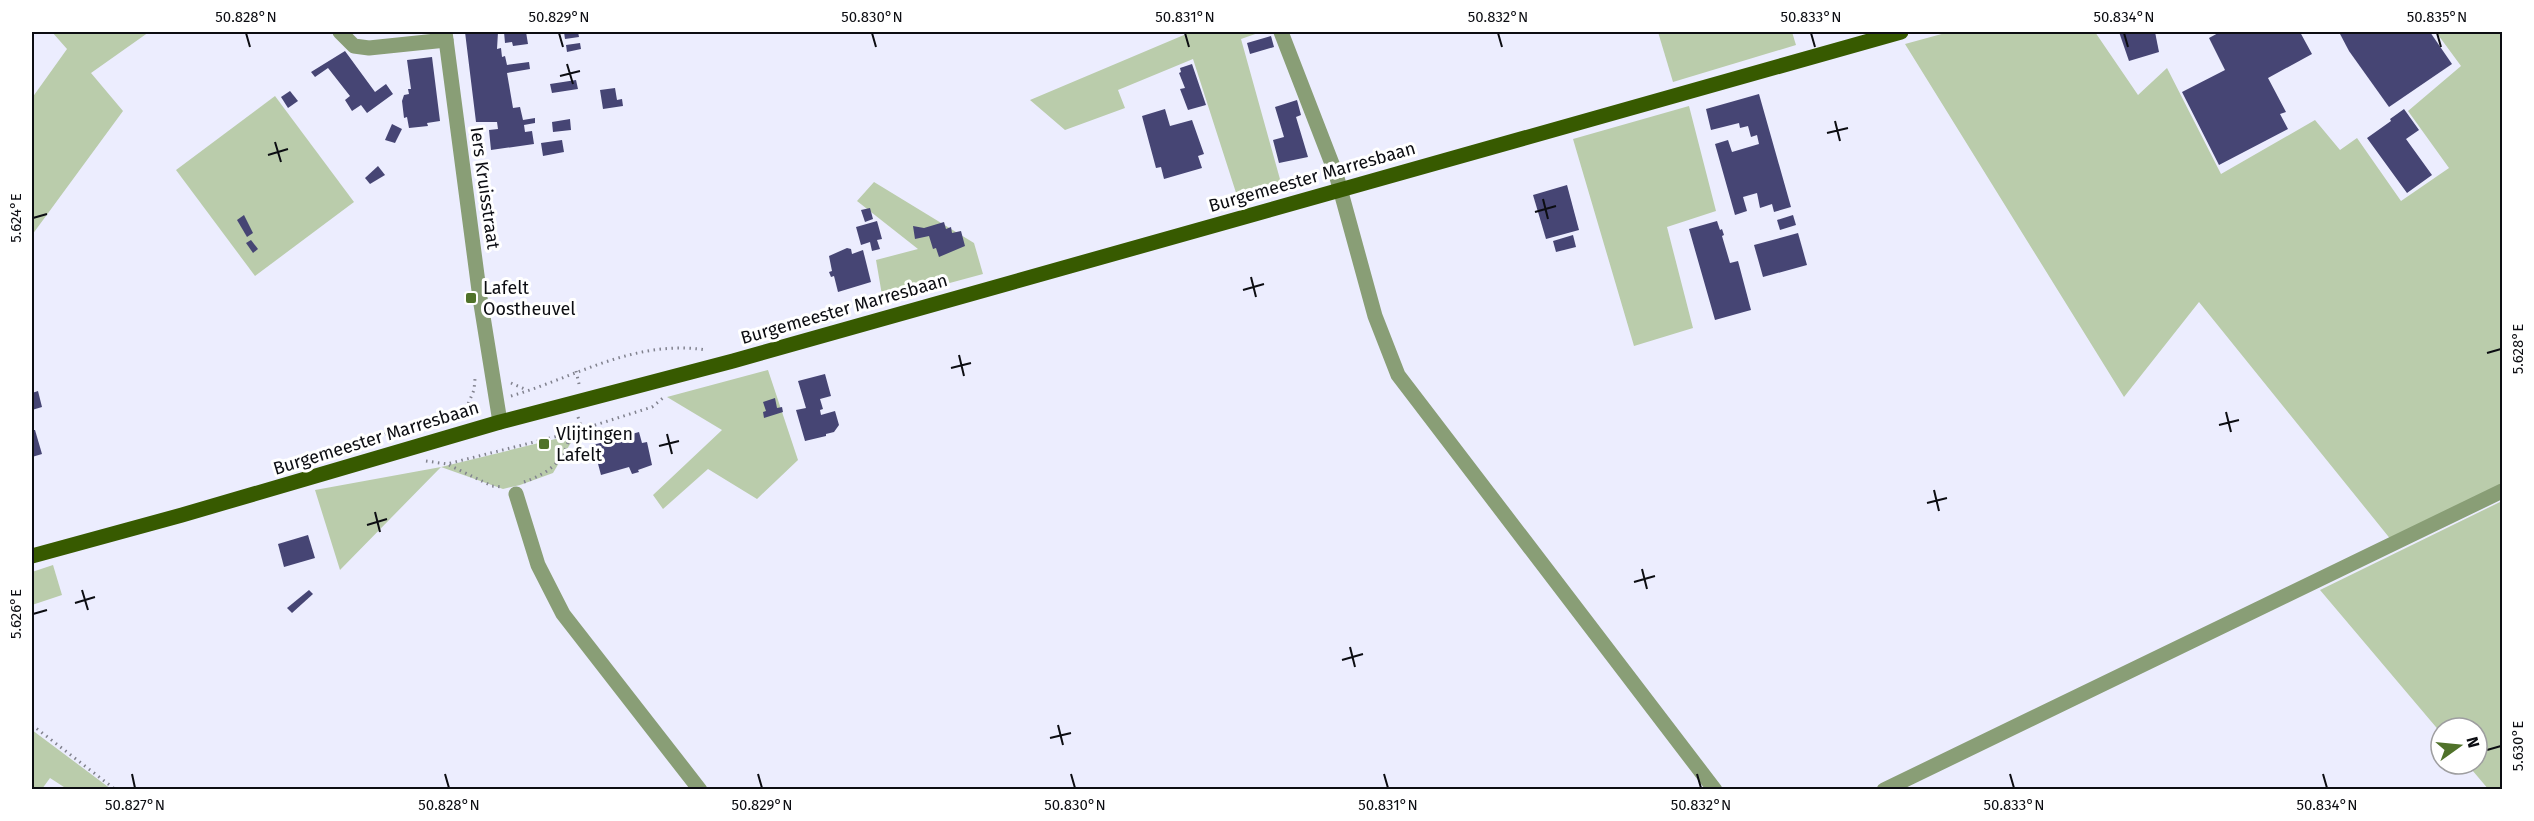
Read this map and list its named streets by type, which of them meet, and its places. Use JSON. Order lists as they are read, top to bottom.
{
  "streets": {
    "main road": ["Burgemeester Marresbaan"],
    "street": ["Iers Kruisstraat"]
  },
  "crossings": [
    ["Burgemeester Marresbaan", "Iers Kruisstraat"]
  ],
  "places": {
    "transit": ["Lafelt Oostheuvel", "Vlijtingen Lafelt"]
  },
  "north": "right",
  "coordinates": [
    "50.828°N",
    "50.829°N",
    "50.830°N",
    "50.831°N",
    "50.832°N",
    "50.833°N",
    "50.834°N",
    "50.835°N",
    "5.624°E",
    "5.628°E",
    "5.626°E",
    "5.630°E",
    "50.827°N"
  ]
}
